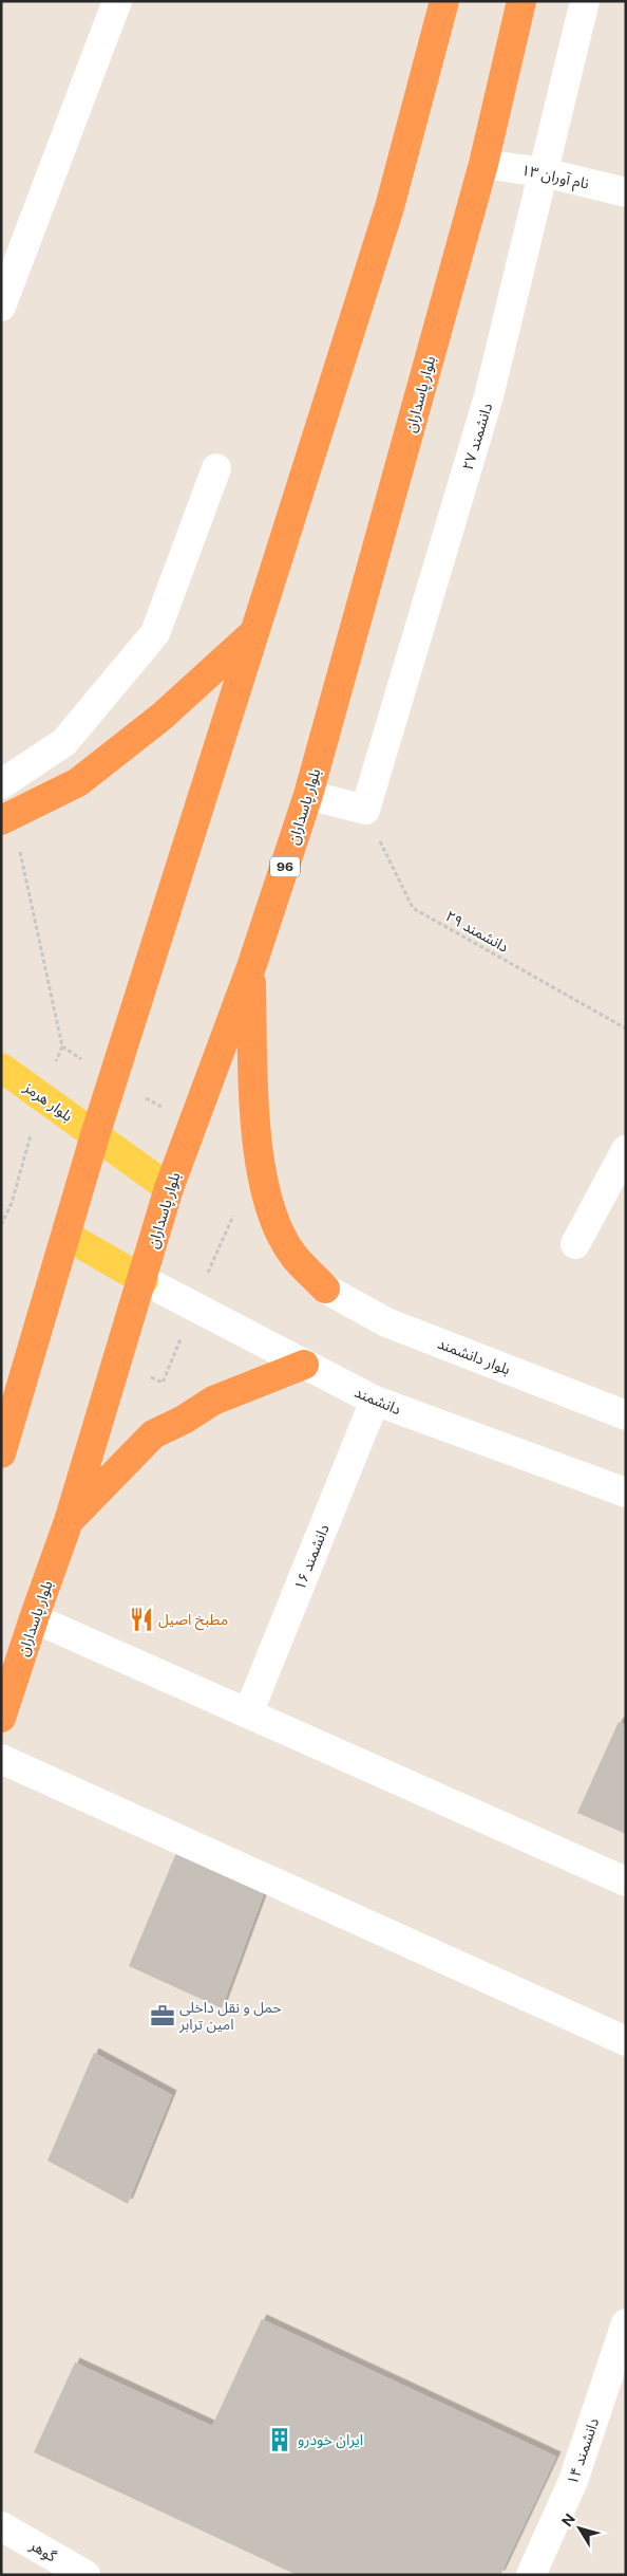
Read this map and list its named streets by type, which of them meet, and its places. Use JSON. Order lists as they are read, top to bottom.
{
  "streets": {
    "highway": ["بلوار پاسداران", "96"],
    "main road": ["بلوار هرمز"],
    "street": [
      "نام آوران ۱۳",
      "دانشمند ۲۷",
      "بلوار دانشمند",
      "دانشمند",
      "دانشمند ۱۶",
      "دانشمند ۱۴",
      "گوهر"
    ],
    "path": ["دانشمند ۲۹"]
  },
  "crossings": [
    ["نام آوران ۱۳", "بلوار پاسداران"],
    ["نام آوران ۱۳", "دانشمند ۲۷"],
    ["بلوار پاسداران", "بلوار هرمز"],
    ["بلوار پاسداران", "دانشمند"],
    ["دانشمند ۲۷", "دانشمند ۲۹"],
    ["دانشمند", "دانشمند ۱۶"]
  ],
  "places": {
    "restaurant": ["مطبخ اصیل"],
    "office": ["حمل و نقل داخلى امین ترابر"],
    "building": ["ایران خودرو"]
  },
  "north": "top left"
}
